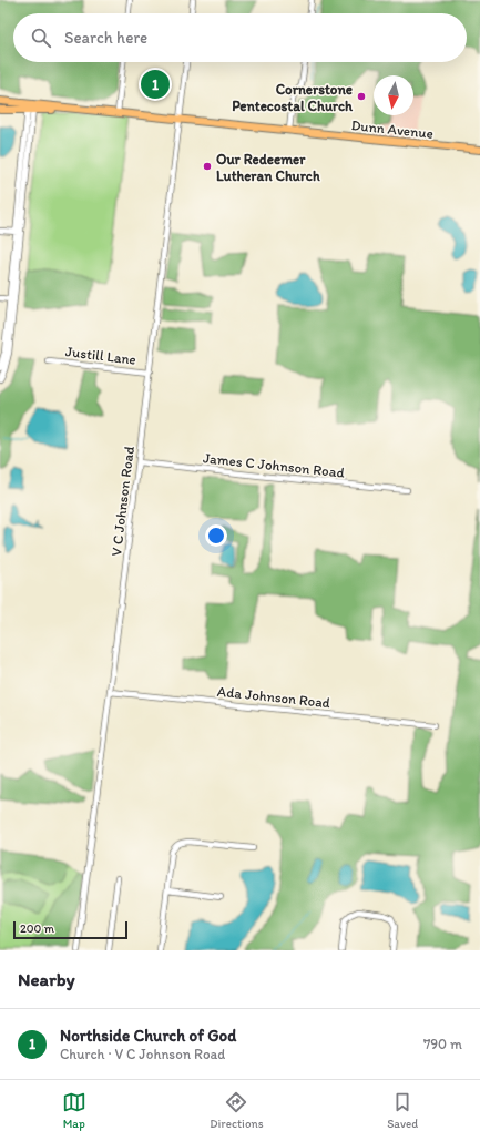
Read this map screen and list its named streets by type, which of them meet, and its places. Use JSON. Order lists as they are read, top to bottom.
{
  "streets": {
    "main road": ["Dunn Avenue"],
    "street": [
      "Justill Lane",
      "James C Johnson Road",
      "V C Johnson Road",
      "Ada Johnson Road"
    ]
  },
  "crossings": [
    ["Dunn Avenue", "V C Johnson Road"],
    ["Justill Lane", "V C Johnson Road"],
    ["James C Johnson Road", "V C Johnson Road"],
    ["V C Johnson Road", "Ada Johnson Road"]
  ],
  "places": ["Cornerstone Pentecostal Church", "Our Redeemer Lutheran Church"],
  "scale_bar": "200 m",
  "north": "bottom",
  "page": {
    "search": "Search here",
    "pins": "1",
    "scale": "200 m",
    "heading": "Nearby",
    "list": [
      {
        "mark": "1",
        "name": "Northside Church of God",
        "note": "Church · V C Johnson Road",
        "value": "790 m"
      }
    ],
    "nav": ["Map", "Directions", "Saved"]
  }
}
